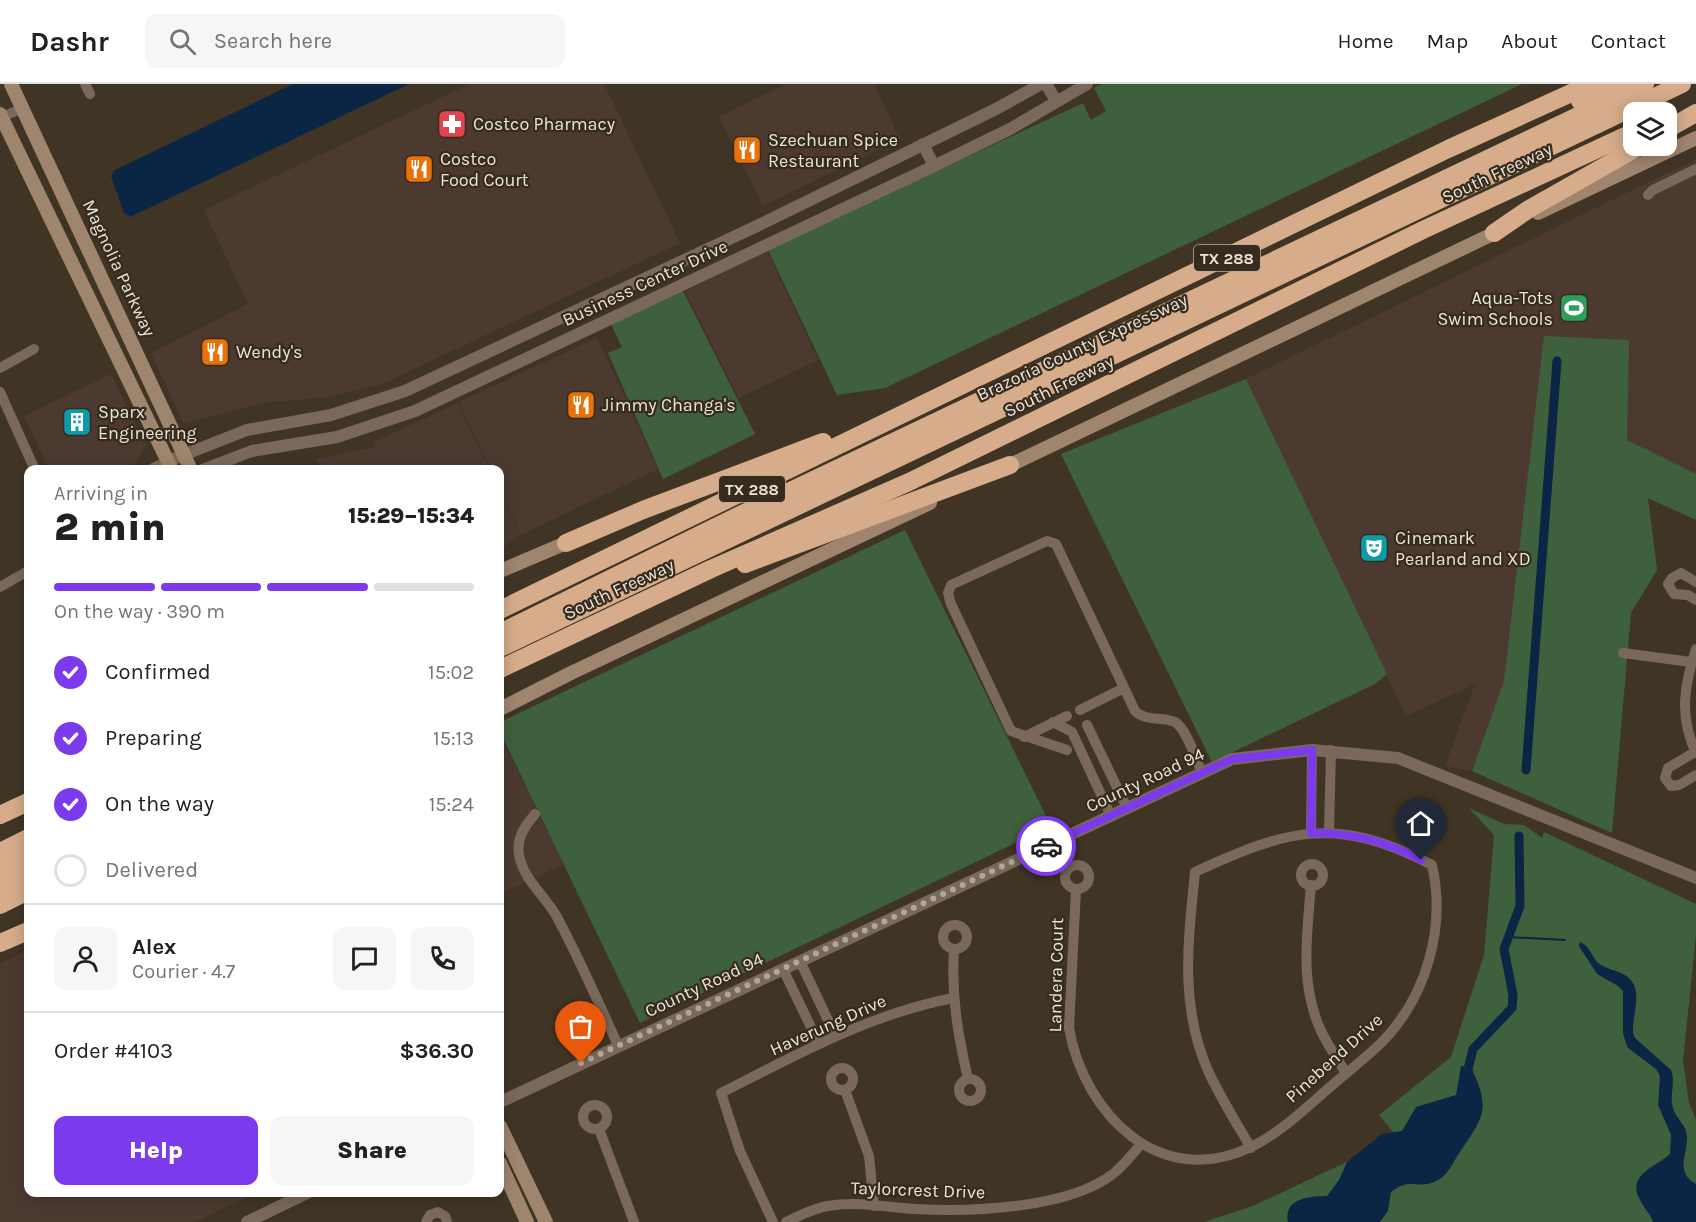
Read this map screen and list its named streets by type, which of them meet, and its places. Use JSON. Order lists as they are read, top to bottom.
{
  "streets": {
    "highway": ["South Freeway", "TX 288", "Brazoria County Expressway"],
    "main road": ["Magnolia Parkway"],
    "street": [
      "Business Center Drive",
      "County Road 94",
      "Landera Court",
      "Haverung Drive",
      "Pinebend Drive",
      "Taylorcrest Drive"
    ]
  },
  "crossings": [
    ["Magnolia Parkway", "Business Center Drive"],
    ["Landera Court", "Pinebend Drive"],
    ["Landera Court", "Taylorcrest Drive"],
    ["Pinebend Drive", "Taylorcrest Drive"]
  ],
  "places": {
    "pharmacy": ["Costco Pharmacy"],
    "restaurant": [
      "Szechuan Spice Restaurant",
      "Costco Food Court",
      "Wendy's",
      "Jimmy Changa's"
    ],
    "sports": ["Aqua-Tots Swim Schools"],
    "building": ["Sparx Engineering"],
    "theatre": ["Cinemark Pearland and XD"]
  },
  "page": {
    "header": "Dashr",
    "search": "Search here",
    "nav": [
      "Home",
      "Map",
      "About",
      "Contact"
    ],
    "heading": ["2 min", "Arriving in", "15:29–15:34"],
    "panel": [
      "Alex",
      "Courier · 4.7",
      "Order #4103",
      "$36.30"
    ],
    "bar": "On the way · 390 m",
    "list": [
      ["Confirmed", "15:02"],
      ["Preparing", "15:13"],
      ["On the way", "15:24"],
      "Delivered"
    ],
    "buttons": ["Help", "Share"]
  }
}
